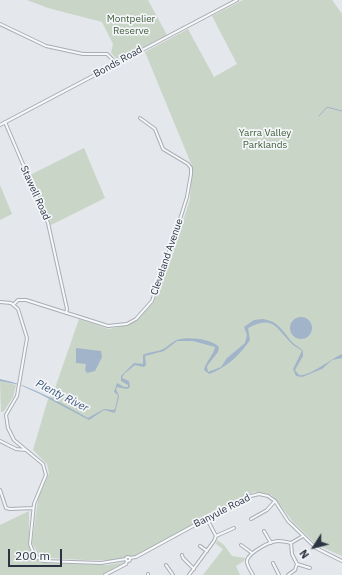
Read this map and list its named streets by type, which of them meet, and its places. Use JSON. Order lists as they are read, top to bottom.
{
  "streets": {
    "street": [
      "Bonds Road",
      "Stawell Road",
      "Cleveland Avenue",
      "Banyule Road"
    ]
  },
  "crossings": [
    ["Bonds Road", "Stawell Road"],
    ["Stawell Road", "Cleveland Avenue"]
  ],
  "water": ["Plenty River"],
  "parks": ["Montpelier Reserve", "Yarra Valley Parklands"],
  "scale_bar": "200 m",
  "north": "bottom left"
}
